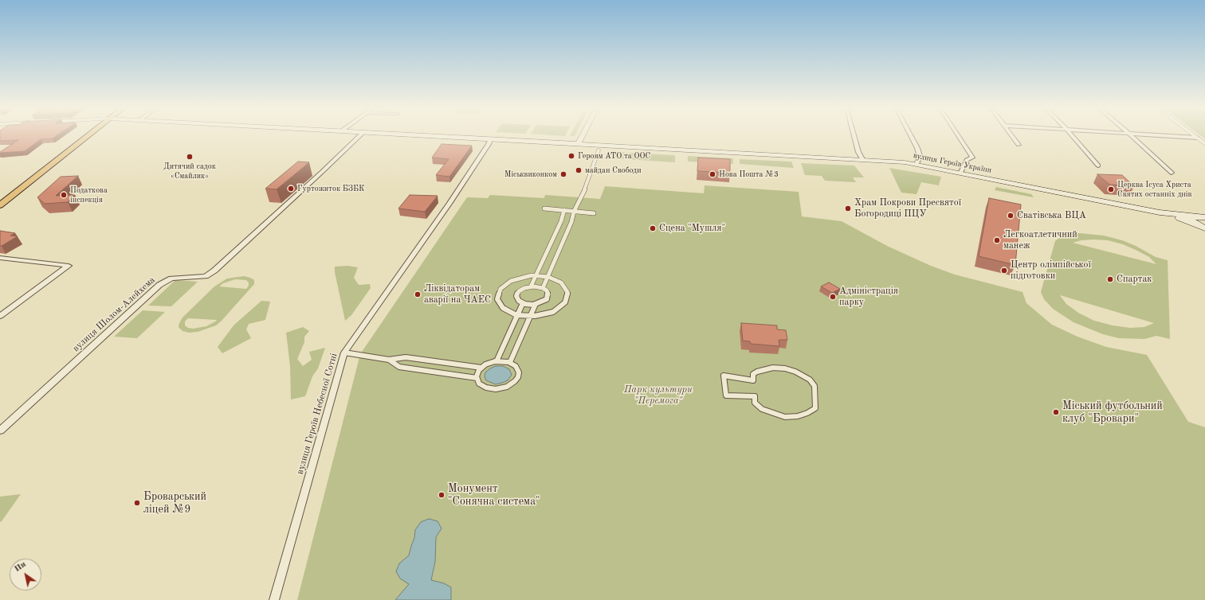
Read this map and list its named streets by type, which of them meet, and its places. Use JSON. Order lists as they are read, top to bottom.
{
  "streets": {
    "main road": ["вулиця Героїв України"],
    "street": ["вулиця Шолом-Алейхема", "вулиця Героїв Небесної Сотні"]
  },
  "crossings": [
    ["вулиця Героїв України", "вулиця Героїв Небесної Сотні"]
  ],
  "parks": ["Парк культури \"Перемога\""],
  "places": [
    "Героям АТО та ООС",
    "Дитячий садок «Смайлик»",
    "майдан Свободи",
    "Міськвиконком",
    "Нова Пошта №3",
    "Гуртожиток БЗБК",
    "Церква Ісуса Христа Святих останніх днів",
    "Податкова інспекція",
    "Храм Покрови Пресвятої Богородиці ПЦУ",
    "Сватівська ВЦА",
    "Сцена \"Мушля\"",
    "Легкоатлетичний манеж",
    "Центр олімпійської підготовки",
    "Спартак",
    "Ліквідаторам аварії на ЧАЕС",
    "Адміністрація парку",
    "Міський футбольний клуб \"Бровари\"",
    "Монумент \"Сонячна система\"",
    "Броварський ліцей №9"
  ],
  "north": "top left"
}
